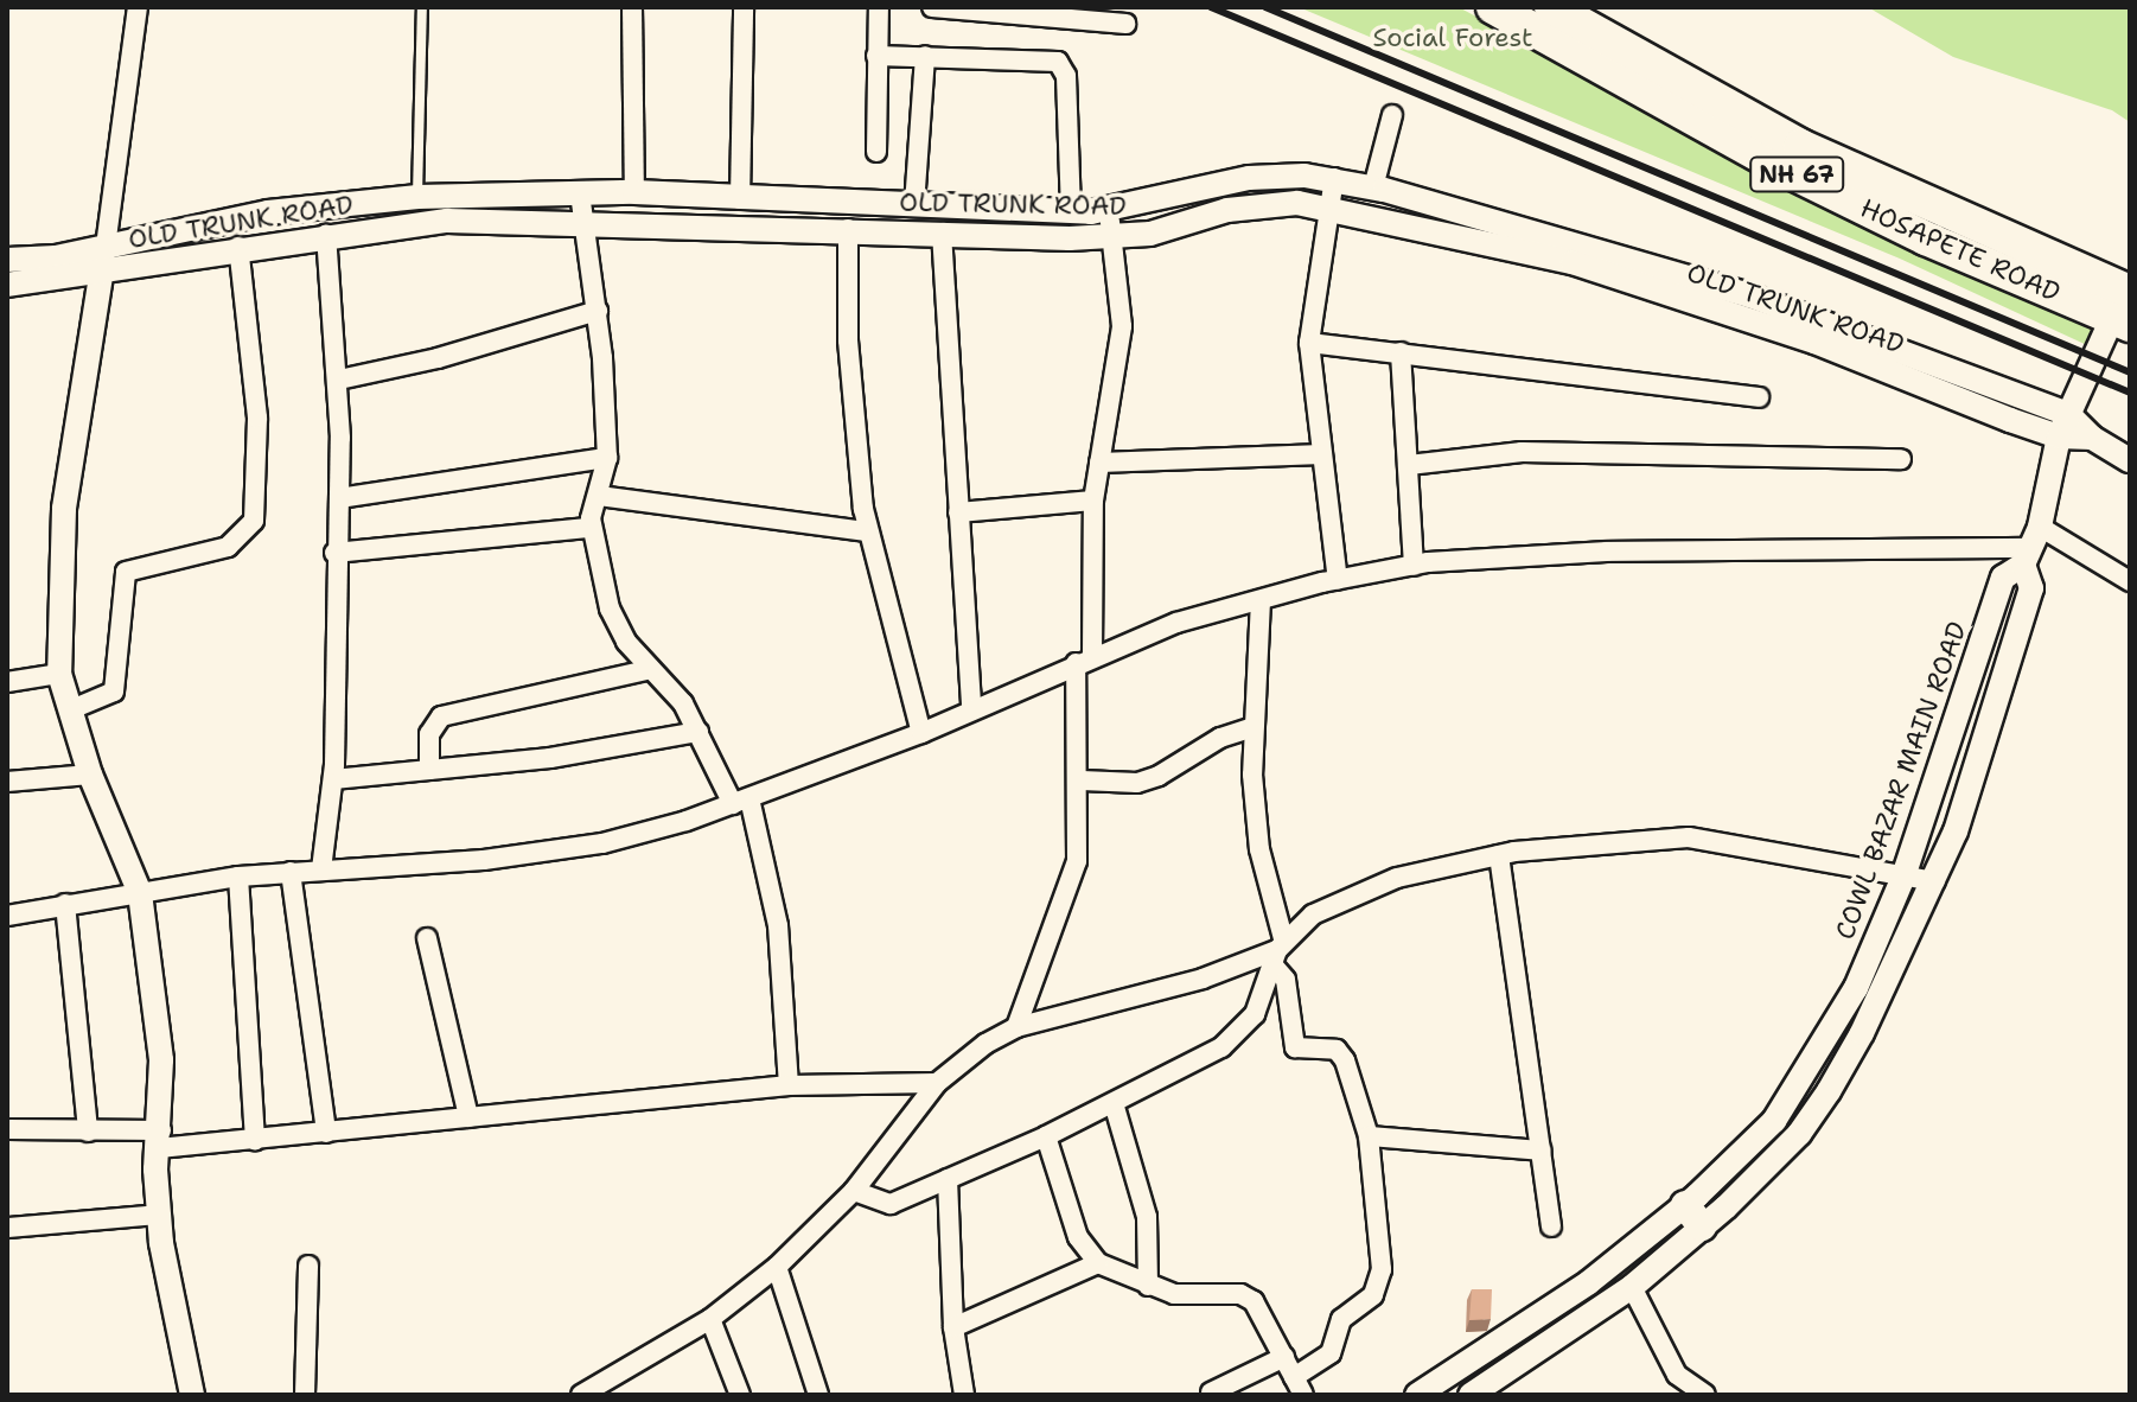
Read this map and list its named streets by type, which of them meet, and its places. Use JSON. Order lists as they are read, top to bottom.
{
  "streets": {
    "highway": ["NH 67", "HOSAPETE ROAD"],
    "street": ["OLD TRUNK ROAD", "COWL BAZAR MAIN ROAD"]
  },
  "parks": ["Social Forest"]
}
